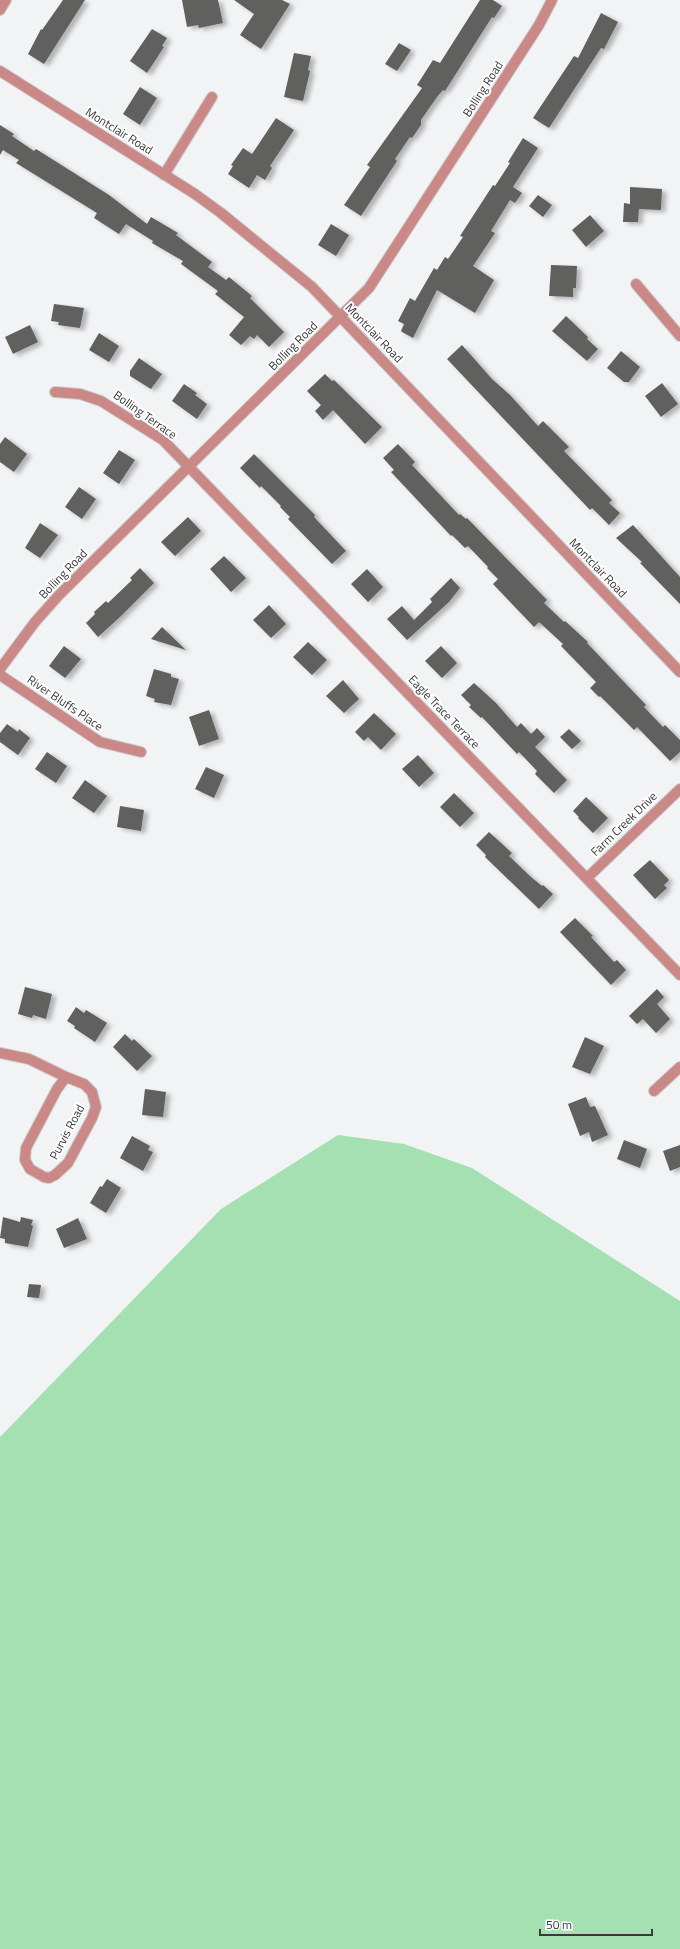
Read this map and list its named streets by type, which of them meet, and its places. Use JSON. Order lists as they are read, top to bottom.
{
  "streets": {
    "street": [
      "Bolling Road",
      "Montclair Road",
      "Bolling Terrace",
      "River Bluffs Place",
      "Eagle Trace Terrace",
      "Farm Creek Drive",
      "Purvis Road"
    ]
  },
  "crossings": [
    ["Bolling Road", "Montclair Road"],
    ["Bolling Road", "Bolling Terrace"],
    ["Bolling Road", "Eagle Trace Terrace"],
    ["Bolling Terrace", "Eagle Trace Terrace"],
    ["Eagle Trace Terrace", "Farm Creek Drive"]
  ],
  "scale_bar": "50 m"
}
